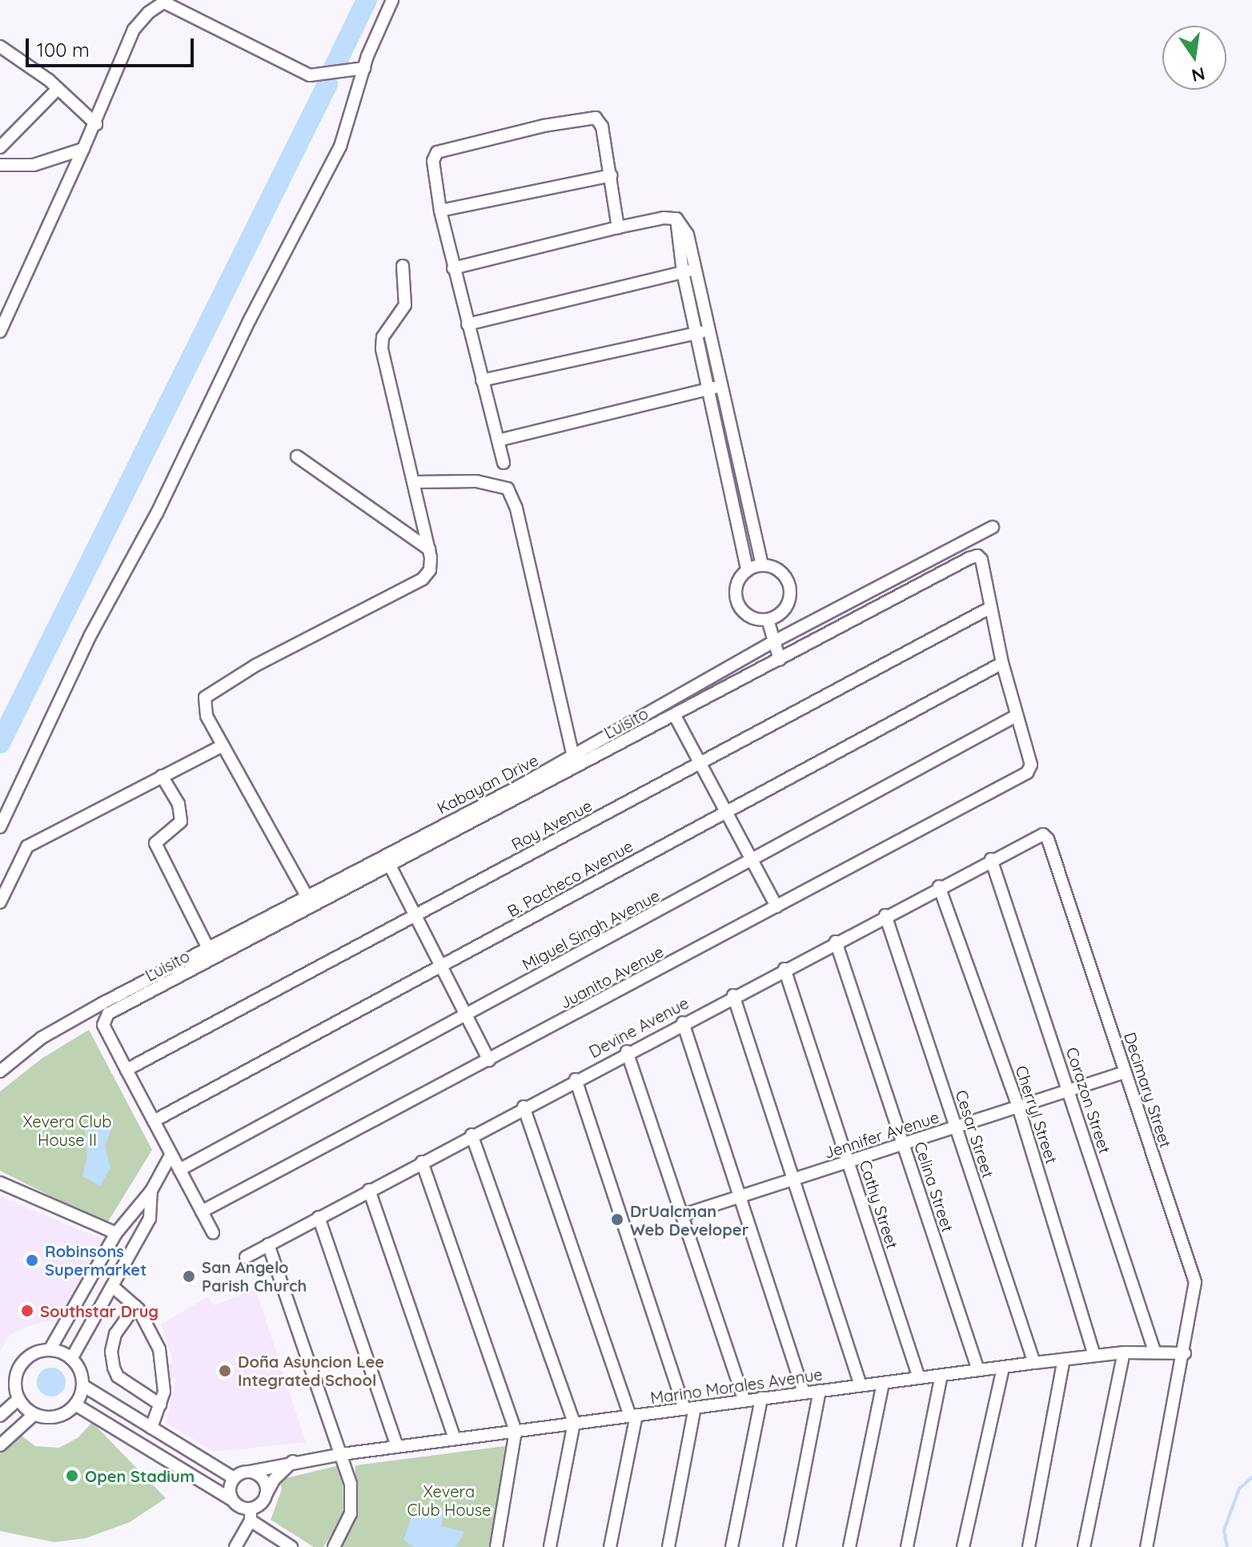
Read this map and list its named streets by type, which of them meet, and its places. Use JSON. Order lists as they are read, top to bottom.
{
  "streets": {
    "street": [
      "Luisito",
      "Kabayan Drive",
      "Roy Avenue",
      "B. Pacheco Avenue",
      "Miguel Singh Avenue",
      "Juanito Avenue",
      "Devine Avenue",
      "Decimary Street",
      "Corazon Street",
      "Cherryl Street",
      "Cesar Street",
      "Jennifer Avenue",
      "Celina Street",
      "Cathy Street",
      "Marino Morales Avenue"
    ]
  },
  "crossings": [
    ["Luisito", "Roy Avenue"],
    ["Luisito", "B. Pacheco Avenue"],
    ["Luisito", "Miguel Singh Avenue"],
    ["Luisito", "Juanito Avenue"],
    ["Devine Avenue", "Decimary Street"],
    ["Devine Avenue", "Corazon Street"],
    ["Devine Avenue", "Cherryl Street"],
    ["Devine Avenue", "Cesar Street"],
    ["Devine Avenue", "Celina Street"],
    ["Devine Avenue", "Cathy Street"],
    ["Decimary Street", "Jennifer Avenue"],
    ["Decimary Street", "Marino Morales Avenue"],
    ["Corazon Street", "Jennifer Avenue"],
    ["Corazon Street", "Marino Morales Avenue"],
    ["Cherryl Street", "Jennifer Avenue"],
    ["Cherryl Street", "Marino Morales Avenue"],
    ["Cesar Street", "Jennifer Avenue"],
    ["Cesar Street", "Marino Morales Avenue"],
    ["Jennifer Avenue", "Celina Street"],
    ["Jennifer Avenue", "Cathy Street"],
    ["Celina Street", "Marino Morales Avenue"],
    ["Cathy Street", "Marino Morales Avenue"]
  ],
  "parks": ["Xevera Club House II", "Xevera Club House"],
  "places": [
    "DrUalcman Web Developer",
    "Robinsons Supermarket",
    "San Angelo Parish Church",
    "Southstar Drug",
    "Doña Asuncion Lee Integrated School",
    "Open Stadium"
  ],
  "scale_bar": "100 m",
  "north": "bottom"
}
